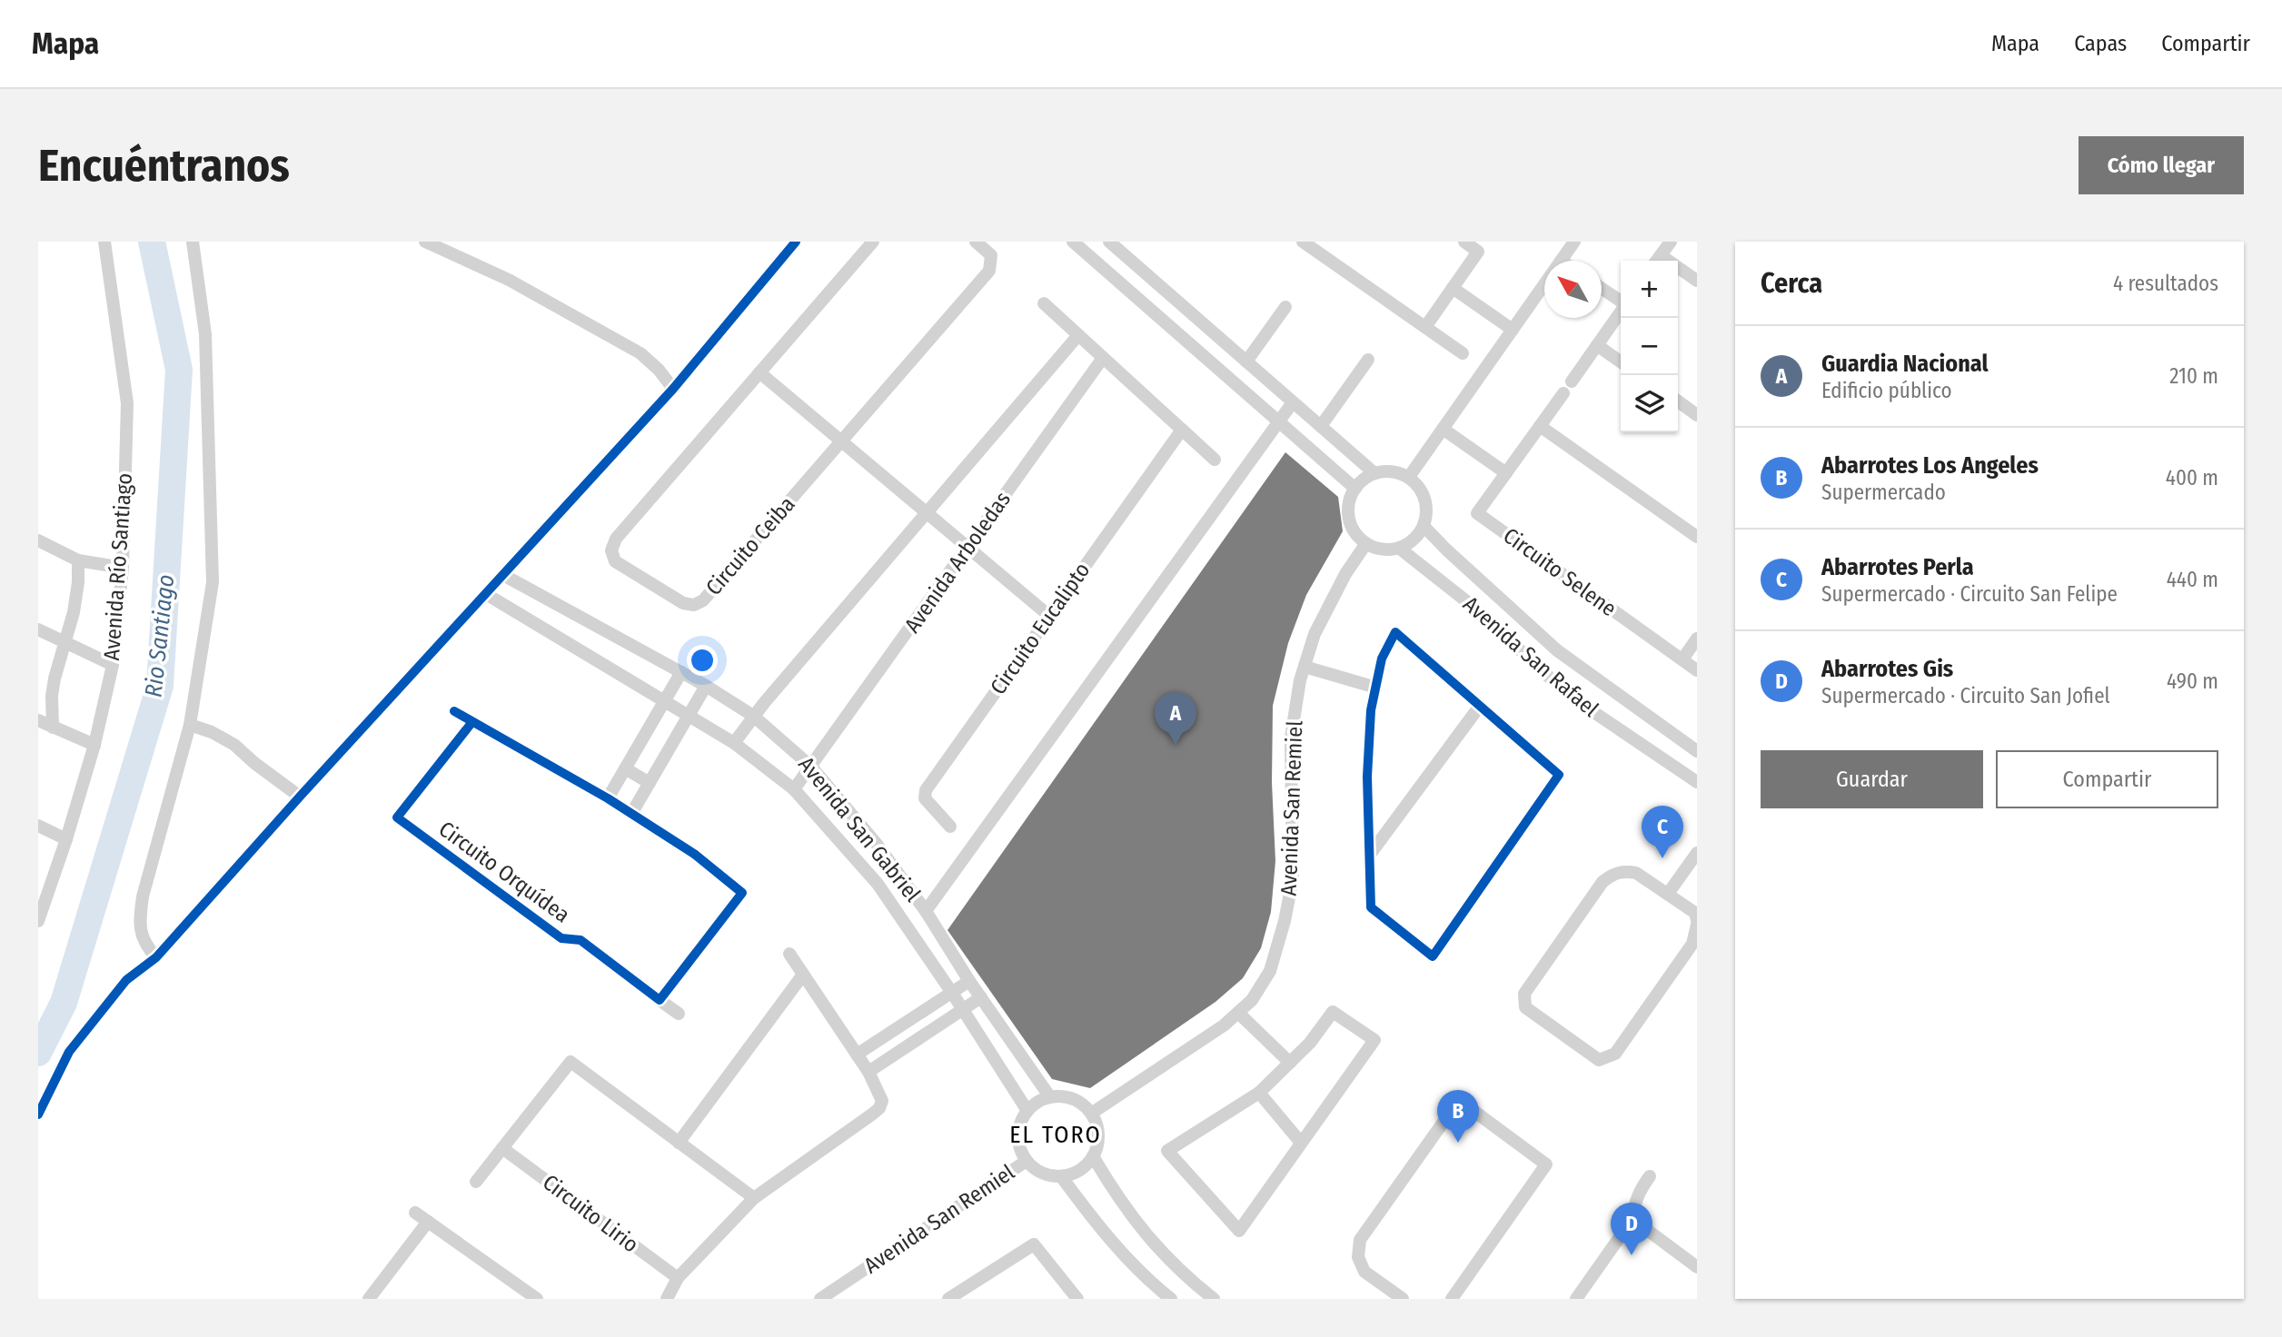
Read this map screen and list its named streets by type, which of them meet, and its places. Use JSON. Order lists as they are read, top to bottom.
{
  "streets": {
    "street": [
      "Circuito Ceiba",
      "Avenida Arboledas",
      "Avenida Río Santiago",
      "Circuito Selene",
      "Circuito Eucalipto",
      "Avenida San Rafael",
      "Avenida San Remiel",
      "Avenida San Gabriel",
      "Circuito Orquídea",
      "Circuito Lirio"
    ]
  },
  "crossings": [
    ["Avenida Arboledas", "Avenida San Gabriel"],
    ["Avenida San Rafael", "Avenida San Remiel"],
    ["Avenida San Remiel", "Avenida San Gabriel"]
  ],
  "districts": ["EL TORO"],
  "water": ["Rio Santiago"],
  "north": "top left",
  "page": {
    "header": "Mapa",
    "nav": ["Mapa", "Capas", "Compartir"],
    "buttons": [
      "Cómo llegar",
      ["Guardar", "Compartir"]
    ],
    "title": "Encuéntranos",
    "heading": ["Cerca", "4 resultados"],
    "map_buttons": ["+", "−"],
    "list": [
      {
        "mark": "A",
        "name": "Guardia Nacional",
        "note": "Edificio público",
        "value": "210 m"
      },
      {
        "mark": "B",
        "name": "Abarrotes Los Angeles",
        "note": "Supermercado",
        "value": "400 m"
      },
      {
        "mark": "C",
        "name": "Abarrotes Perla",
        "note": "Supermercado · Circuito San Felipe",
        "value": "440 m"
      },
      {
        "mark": "D",
        "name": "Abarrotes Gis",
        "note": "Supermercado · Circuito San Jofiel",
        "value": "490 m"
      }
    ],
    "pins": [
      "A",
      "C",
      "B",
      "D"
    ]
  }
}
